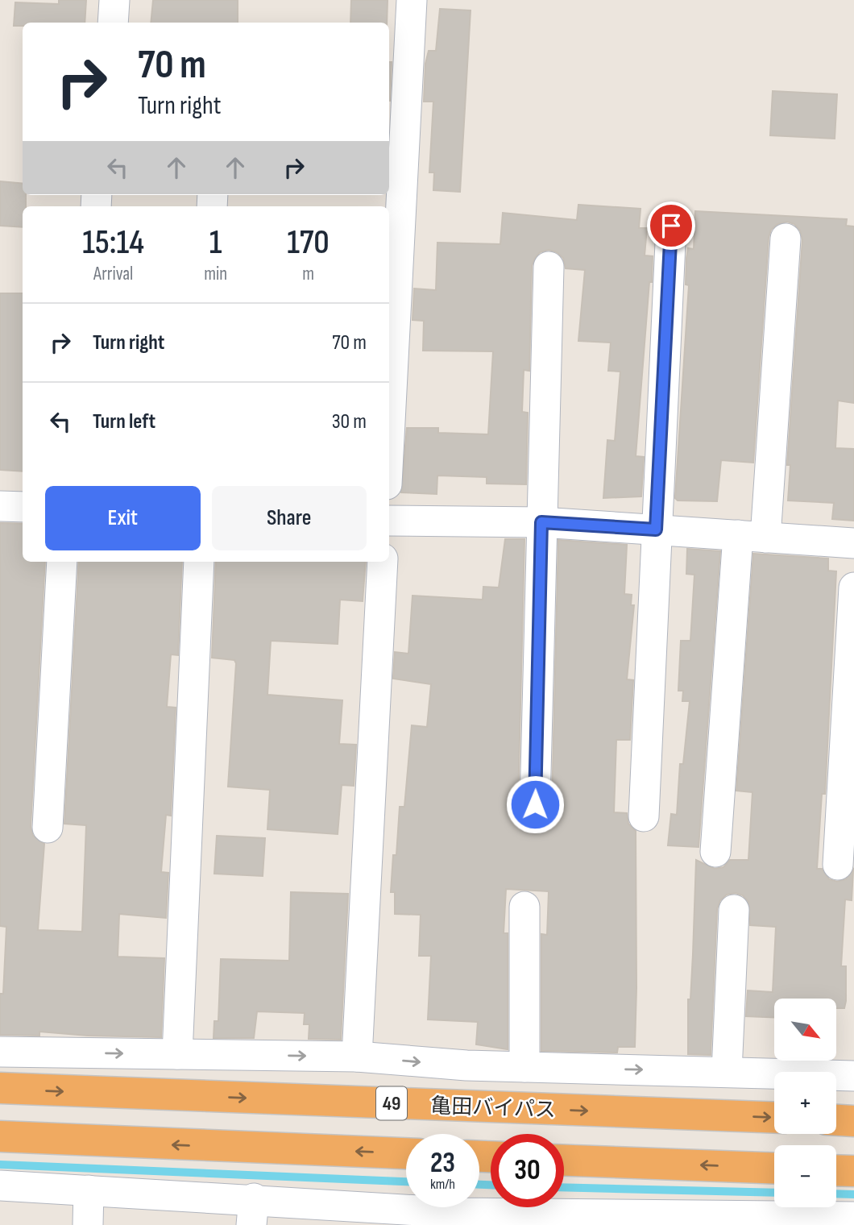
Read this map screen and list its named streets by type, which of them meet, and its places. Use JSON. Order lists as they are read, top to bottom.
{
  "streets": {
    "highway": ["49", "亀田バイパス"]
  },
  "north": "bottom right",
  "page": {
    "turn": ["70 m", "Turn right"],
    "eta": [
      "15:14",
      "Arrival",
      "1",
      "min",
      "170",
      "m"
    ],
    "list": [
      {
        "name": "Turn right",
        "value": "70 m"
      },
      {
        "name": "Turn left",
        "value": "30 m"
      }
    ],
    "buttons": ["Exit", "Share"],
    "map_buttons": ["+", "−"],
    "speed": "23 km/h",
    "limit": "30"
  }
}
